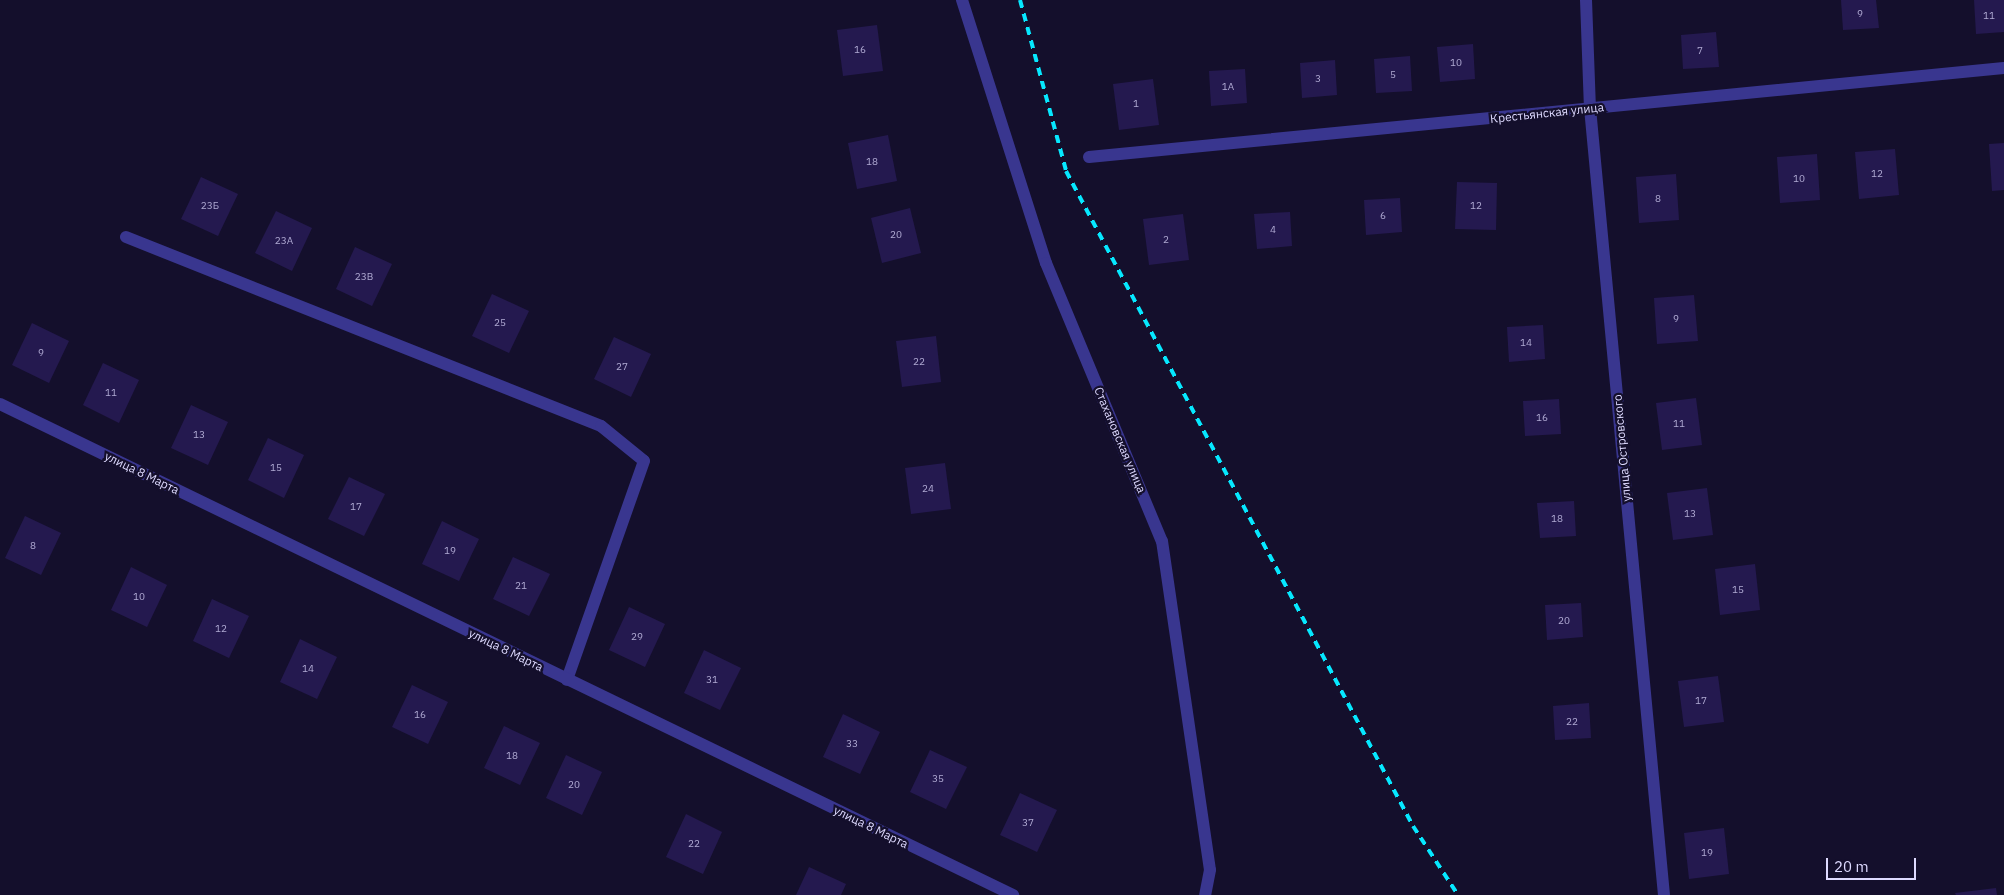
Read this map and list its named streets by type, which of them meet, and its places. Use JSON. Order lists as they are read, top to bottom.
{
  "streets": {
    "street": [
      "Крестьянская улица",
      "Стахановская улица",
      "улица Островского",
      "улица 8 Марта"
    ]
  },
  "crossings": [
    ["Крестьянская улица", "улица Островского"]
  ],
  "house_numbers": [
    "9",
    "11",
    "16",
    "7",
    "10",
    "5",
    "3",
    "1А",
    "1",
    "18",
    "12",
    "10",
    "8",
    "23Б",
    "12",
    "6",
    "4",
    "20",
    "2",
    "23А",
    "23В",
    "9",
    "25",
    "14",
    "9",
    "22",
    "27",
    "11",
    "16",
    "11",
    "13",
    "15",
    "24",
    "17",
    "13",
    "18",
    "8",
    "19",
    "21",
    "15",
    "10",
    "20",
    "12",
    "29",
    "14",
    "31",
    "17",
    "16",
    "22",
    "33",
    "18",
    "35",
    "20",
    "37",
    "22",
    "19"
  ],
  "scale_bar": "20 m"
}
